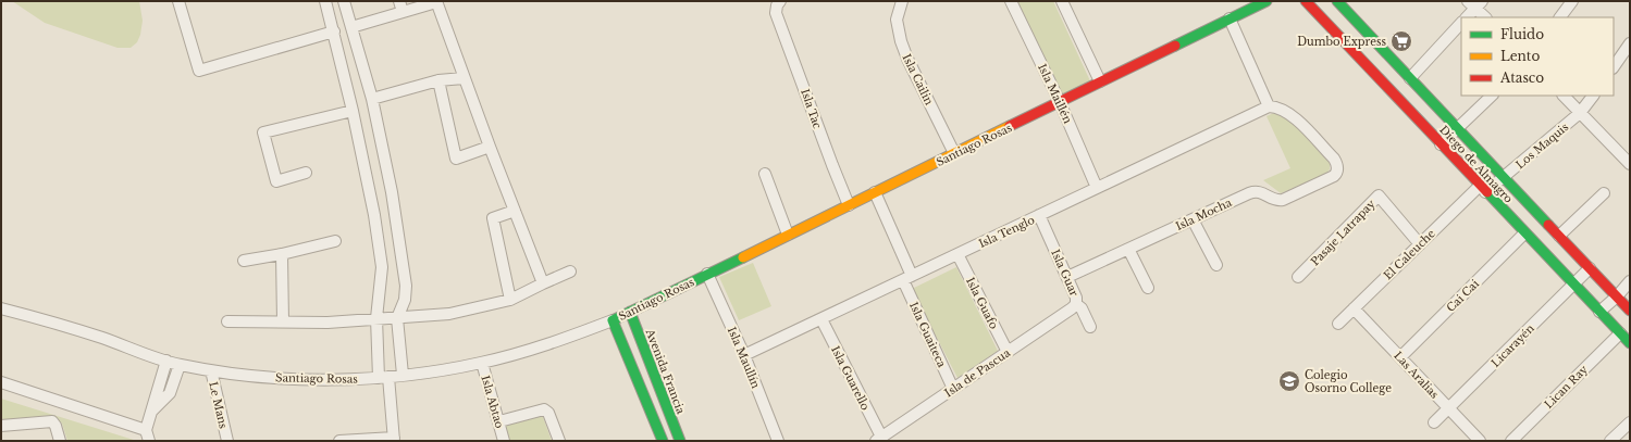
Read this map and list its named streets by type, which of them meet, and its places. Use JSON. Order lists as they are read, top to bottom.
{
  "streets": {
    "street": [
      "Isla Cailin",
      "Isla Maillén",
      "Isla Tac",
      "Santiago Rosas",
      "Los Maquis",
      "Diego de Almagro",
      "Isla Mocha",
      "Isla Tenglo",
      "Pasaje Latrapay",
      "El Caleuche",
      "Isla Guar",
      "Cai Cai",
      "Isla Guafo",
      "Isla Guaiteca",
      "Licarayén",
      "Isla Maullín",
      "Avenida Francia",
      "Isla de Pascua",
      "Las Aralias",
      "Isla Guarello",
      "Lican Ray",
      "Isla Abtao",
      "Le Mans"
    ]
  },
  "crossings": [
    ["Isla Cailin", "Santiago Rosas"],
    ["Isla Maillén", "Santiago Rosas"],
    ["Isla Maillén", "Isla Tenglo"],
    ["Isla Tac", "Santiago Rosas"],
    ["Santiago Rosas", "Isla Guaiteca"],
    ["Santiago Rosas", "Isla Maullín"],
    ["Santiago Rosas", "Avenida Francia"],
    ["Santiago Rosas", "Isla Abtao"],
    ["Santiago Rosas", "Le Mans"],
    ["Los Maquis", "Diego de Almagro"],
    ["Los Maquis", "El Caleuche"],
    ["Diego de Almagro", "El Caleuche"],
    ["Diego de Almagro", "Cai Cai"],
    ["Diego de Almagro", "Licarayén"],
    ["Diego de Almagro", "Lican Ray"],
    ["Isla Mocha", "Isla Tenglo"],
    ["Isla Mocha", "Isla Guar"],
    ["Isla Tenglo", "Isla Guar"],
    ["Isla Tenglo", "Isla Guafo"],
    ["Isla Tenglo", "Isla Guaiteca"],
    ["Isla Tenglo", "Isla Maullín"],
    ["Isla Tenglo", "Isla Guarello"],
    ["Pasaje Latrapay", "El Caleuche"],
    ["El Caleuche", "Las Aralias"],
    ["Isla Guar", "Isla de Pascua"],
    ["Cai Cai", "Las Aralias"],
    ["Isla Guafo", "Isla de Pascua"],
    ["Isla Guaiteca", "Isla de Pascua"],
    ["Licarayén", "Las Aralias"],
    ["Isla de Pascua", "Isla Guarello"]
  ],
  "places": {
    "supermarket": ["Dumbo Express"],
    "school or university": ["Colegio Osorno College"]
  },
  "legend": ["Fluido", "Lento", "Atasco"]
}
